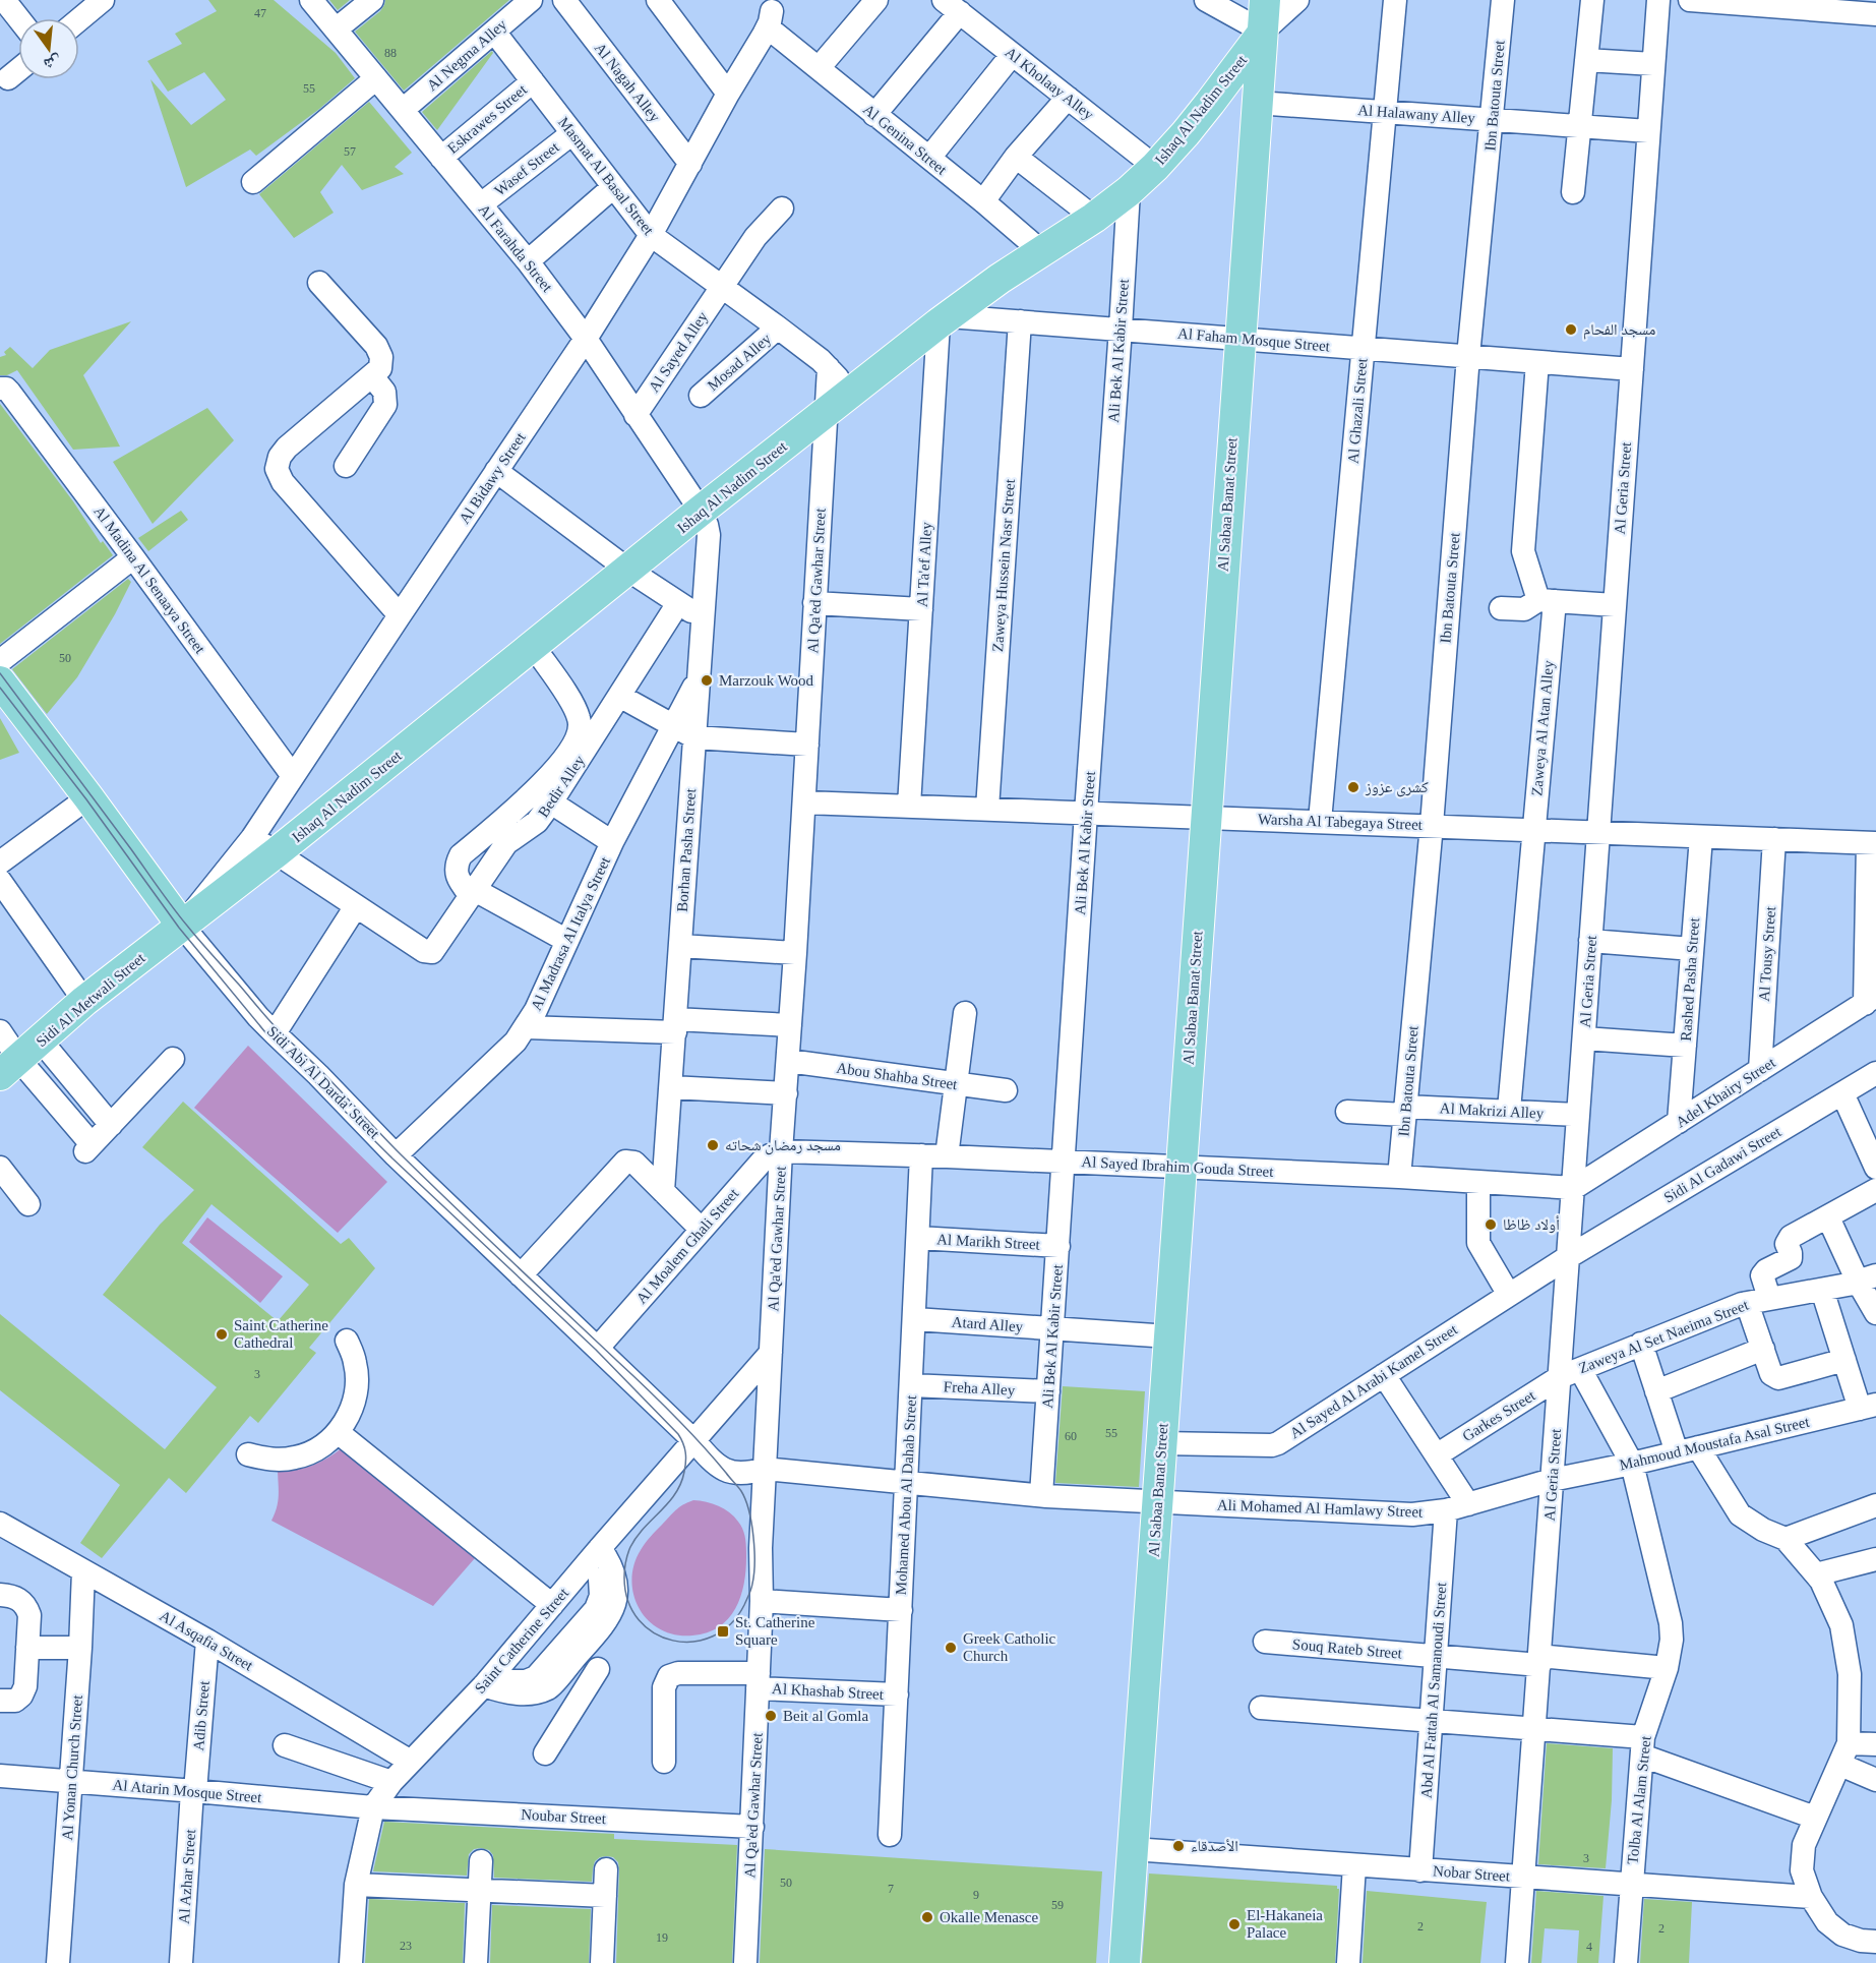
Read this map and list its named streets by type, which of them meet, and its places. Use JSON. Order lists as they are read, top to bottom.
{
  "streets": {
    "main road": [
      "Ishaq Al Nadim Street",
      "Al Sabaa Banat Street",
      "Sidi Al Metwali Street",
      "Sidi Abi Al Darda' Street"
    ],
    "street": [
      "Al Negma Alley",
      "Al Nagah Alley",
      "Al Kholaay Alley",
      "Ibn Batouta Street",
      "Al Halawany Alley",
      "Eskrawes Street",
      "Al Genina Street",
      "Wasef Street",
      "Masmat Al Basal Street",
      "Al Farahda Street",
      "Al Faham Mosque Street",
      "Ali Bek Al Kabir Street",
      "Al Sayed Alley",
      "Mosad Alley",
      "Al Ghazali Street",
      "Al Bidawy Street",
      "Al Geria Street",
      "Al Ta'ef Alley",
      "Zaweya Hussein Nasr Street",
      "Al Madina Al Senaaya Street",
      "Al Qa'ed Gawhar Street",
      "Zaweya Al Atan Alley",
      "Bedir Alley",
      "Warsha Al Tabegaya Street",
      "Borhan Pasha Street",
      "Al Madrasa Al Italya Street",
      "Al Tousy Street",
      "Rashed Pasha Street",
      "Abou Shahba Street",
      "Adel Khairy Street",
      "Al Makrizi Alley",
      "Sidi Al Gadawi Street",
      "Al Sayed Ibrahim Gouda Street",
      "Al Marikh Street",
      "Al Moalem Ghali Street",
      "Atard Alley",
      "Zaweya Al Set Naeima Street",
      "Al Sayed Al Arabi Kamel Street",
      "Freha Alley",
      "Garkes Street",
      "Mahmoud Moustafa Asal Street",
      "Mohamed Abou Al Dahab Street",
      "Ali Mohamed Al Hamlawy Street",
      "Al Asqafia Street",
      "Saint Catherine Street",
      "Souq Rateb Street",
      "Abd Al Fattah Al Samanoudi Street",
      "Al Khashab Street",
      "Adib Street",
      "Al Yonan Church Street",
      "Al Atarin Mosque Street",
      "Tolba Al Alam Street",
      "Noubar Street",
      "Nobar Street",
      "Al Azhar Street"
    ]
  },
  "crossings": [
    ["Al Negma Alley", "Masmat Al Basal Street"],
    ["Al Negma Alley", "Al Farahda Street"],
    ["Al Nagah Alley", "Al Bidawy Street"],
    ["Al Kholaay Alley", "Ishaq Al Nadim Street"],
    ["Ibn Batouta Street", "Al Halawany Alley"],
    ["Ibn Batouta Street", "Al Faham Mosque Street"],
    ["Ibn Batouta Street", "Warsha Al Tabegaya Street"],
    ["Ibn Batouta Street", "Al Makrizi Alley"],
    ["Ibn Batouta Street", "Al Sayed Ibrahim Gouda Street"],
    ["Ishaq Al Nadim Street", "Al Genina Street"],
    ["Ishaq Al Nadim Street", "Masmat Al Basal Street"],
    ["Ishaq Al Nadim Street", "Al Farahda Street"],
    ["Ishaq Al Nadim Street", "Al Faham Mosque Street"],
    ["Ishaq Al Nadim Street", "Ali Bek Al Kabir Street"],
    ["Ishaq Al Nadim Street", "Al Bidawy Street"],
    ["Ishaq Al Nadim Street", "Al Sabaa Banat Street"],
    ["Ishaq Al Nadim Street", "Al Ta'ef Alley"],
    ["Ishaq Al Nadim Street", "Al Qa'ed Gawhar Street"],
    ["Ishaq Al Nadim Street", "Borhan Pasha Street"],
    ["Ishaq Al Nadim Street", "Sidi Al Metwali Street"],
    ["Ishaq Al Nadim Street", "Sidi Abi Al Darda' Street"],
    ["Al Halawany Alley", "Al Ghazali Street"],
    ["Al Halawany Alley", "Al Geria Street"],
    ["Al Halawany Alley", "Al Sabaa Banat Street"],
    ["Eskrawes Street", "Masmat Al Basal Street"],
    ["Eskrawes Street", "Al Farahda Street"],
    ["Al Genina Street", "Al Bidawy Street"],
    ["Wasef Street", "Masmat Al Basal Street"],
    ["Wasef Street", "Al Farahda Street"],
    ["Masmat Al Basal Street", "Al Sayed Alley"],
    ["Masmat Al Basal Street", "Mosad Alley"],
    ["Masmat Al Basal Street", "Al Bidawy Street"],
    ["Masmat Al Basal Street", "Al Qa'ed Gawhar Street"],
    ["Al Farahda Street", "Al Sayed Alley"],
    ["Al Farahda Street", "Al Bidawy Street"],
    ["Al Farahda Street", "Borhan Pasha Street"],
    ["Al Faham Mosque Street", "Ali Bek Al Kabir Street"],
    ["Al Faham Mosque Street", "Al Ghazali Street"],
    ["Al Faham Mosque Street", "Al Geria Street"],
    ["Al Faham Mosque Street", "Al Sabaa Banat Street"],
    ["Al Faham Mosque Street", "Al Ta'ef Alley"],
    ["Al Faham Mosque Street", "Zaweya Hussein Nasr Street"],
    ["Al Faham Mosque Street", "Zaweya Al Atan Alley"],
    ["Ali Bek Al Kabir Street", "Warsha Al Tabegaya Street"],
    ["Ali Bek Al Kabir Street", "Al Sayed Ibrahim Gouda Street"],
    ["Ali Bek Al Kabir Street", "Al Marikh Street"],
    ["Ali Bek Al Kabir Street", "Atard Alley"],
    ["Ali Bek Al Kabir Street", "Freha Alley"],
    ["Ali Bek Al Kabir Street", "Ali Mohamed Al Hamlawy Street"],
    ["Al Ghazali Street", "Warsha Al Tabegaya Street"],
    ["Al Bidawy Street", "Al Madina Al Senaaya Street"],
    ["Al Geria Street", "Warsha Al Tabegaya Street"],
    ["Al Geria Street", "Adel Khairy Street"],
    ["Al Geria Street", "Al Makrizi Alley"],
    ["Al Geria Street", "Sidi Al Gadawi Street"],
    ["Al Geria Street", "Al Sayed Ibrahim Gouda Street"],
    ["Al Geria Street", "Zaweya Al Set Naeima Street"],
    ["Al Geria Street", "Al Sayed Al Arabi Kamel Street"],
    ["Al Geria Street", "Garkes Street"],
    ["Al Geria Street", "Mahmoud Moustafa Asal Street"],
    ["Al Geria Street", "Ali Mohamed Al Hamlawy Street"],
    ["Al Geria Street", "Souq Rateb Street"],
    ["Al Geria Street", "Tolba Al Alam Street"],
    ["Al Geria Street", "Nobar Street"],
    ["Al Sabaa Banat Street", "Warsha Al Tabegaya Street"],
    ["Al Sabaa Banat Street", "Al Sayed Ibrahim Gouda Street"],
    ["Al Sabaa Banat Street", "Atard Alley"],
    ["Al Sabaa Banat Street", "Al Sayed Al Arabi Kamel Street"],
    ["Al Sabaa Banat Street", "Ali Mohamed Al Hamlawy Street"],
    ["Al Sabaa Banat Street", "Nobar Street"],
    ["Al Ta'ef Alley", "Warsha Al Tabegaya Street"],
    ["Zaweya Hussein Nasr Street", "Warsha Al Tabegaya Street"],
    ["Al Qa'ed Gawhar Street", "Warsha Al Tabegaya Street"],
    ["Al Qa'ed Gawhar Street", "Abou Shahba Street"],
    ["Al Qa'ed Gawhar Street", "Sidi Abi Al Darda' Street"],
    ["Al Qa'ed Gawhar Street", "Al Sayed Ibrahim Gouda Street"],
    ["Al Qa'ed Gawhar Street", "Al Moalem Ghali Street"],
    ["Al Qa'ed Gawhar Street", "Saint Catherine Street"],
    ["Al Qa'ed Gawhar Street", "Al Khashab Street"],
    ["Al Qa'ed Gawhar Street", "Noubar Street"],
    ["Zaweya Al Atan Alley", "Warsha Al Tabegaya Street"],
    ["Zaweya Al Atan Alley", "Al Makrizi Alley"],
    ["Warsha Al Tabegaya Street", "Al Tousy Street"],
    ["Warsha Al Tabegaya Street", "Rashed Pasha Street"],
    ["Borhan Pasha Street", "Al Madrasa Al Italya Street"],
    ["Al Madrasa Al Italya Street", "Sidi Abi Al Darda' Street"],
    ["Al Tousy Street", "Adel Khairy Street"],
    ["Rashed Pasha Street", "Adel Khairy Street"],
    ["Sidi Al Metwali Street", "Sidi Abi Al Darda' Street"],
    ["Sidi Abi Al Darda' Street", "Al Moalem Ghali Street"],
    ["Sidi Abi Al Darda' Street", "Mohamed Abou Al Dahab Street"],
    ["Sidi Abi Al Darda' Street", "Ali Mohamed Al Hamlawy Street"],
    ["Sidi Abi Al Darda' Street", "Saint Catherine Street"],
    ["Adel Khairy Street", "Al Sayed Ibrahim Gouda Street"],
    ["Sidi Al Gadawi Street", "Al Sayed Al Arabi Kamel Street"],
    ["Al Sayed Ibrahim Gouda Street", "Al Moalem Ghali Street"],
    ["Al Sayed Ibrahim Gouda Street", "Mohamed Abou Al Dahab Street"],
    ["Al Marikh Street", "Mohamed Abou Al Dahab Street"],
    ["Atard Alley", "Mohamed Abou Al Dahab Street"],
    ["Zaweya Al Set Naeima Street", "Garkes Street"],
    ["Zaweya Al Set Naeima Street", "Tolba Al Alam Street"],
    ["Freha Alley", "Mohamed Abou Al Dahab Street"],
    ["Garkes Street", "Tolba Al Alam Street"],
    ["Mahmoud Moustafa Asal Street", "Ali Mohamed Al Hamlawy Street"],
    ["Mahmoud Moustafa Asal Street", "Tolba Al Alam Street"],
    ["Mohamed Abou Al Dahab Street", "Ali Mohamed Al Hamlawy Street"],
    ["Mohamed Abou Al Dahab Street", "Al Khashab Street"],
    ["Ali Mohamed Al Hamlawy Street", "Abd Al Fattah Al Samanoudi Street"],
    ["Al Asqafia Street", "Saint Catherine Street"],
    ["Al Asqafia Street", "Adib Street"],
    ["Al Asqafia Street", "Al Yonan Church Street"],
    ["Saint Catherine Street", "Al Atarin Mosque Street"],
    ["Saint Catherine Street", "Noubar Street"],
    ["Souq Rateb Street", "Abd Al Fattah Al Samanoudi Street"],
    ["Souq Rateb Street", "Tolba Al Alam Street"],
    ["Abd Al Fattah Al Samanoudi Street", "Nobar Street"],
    ["Adib Street", "Al Atarin Mosque Street"],
    ["Adib Street", "Al Azhar Street"],
    ["Al Yonan Church Street", "Al Atarin Mosque Street"],
    ["Al Atarin Mosque Street", "Noubar Street"],
    ["Al Atarin Mosque Street", "Al Azhar Street"],
    ["Tolba Al Alam Street", "Nobar Street"]
  ],
  "places": {
    "other": [
      "مسجد الفحام",
      "Marzouk Wood",
      "كشرى عزوز",
      "مسجد رمضان شحاته",
      "أولاد ظاظا",
      "Saint Catherine Cathedral",
      "Greek Catholic Church",
      "Beit al Gomla",
      "الأصدقاء",
      "Okalle Menasce",
      "El-Hakaneia Palace"
    ],
    "transit": ["St. Catherine Square"]
  },
  "house_numbers": [
    "47",
    "88",
    "55",
    "57",
    "50",
    "3",
    "55",
    "60",
    "3",
    "50",
    "7",
    "9",
    "59",
    "2",
    "2",
    "19",
    "23",
    "4"
  ],
  "north": "bottom"
}
